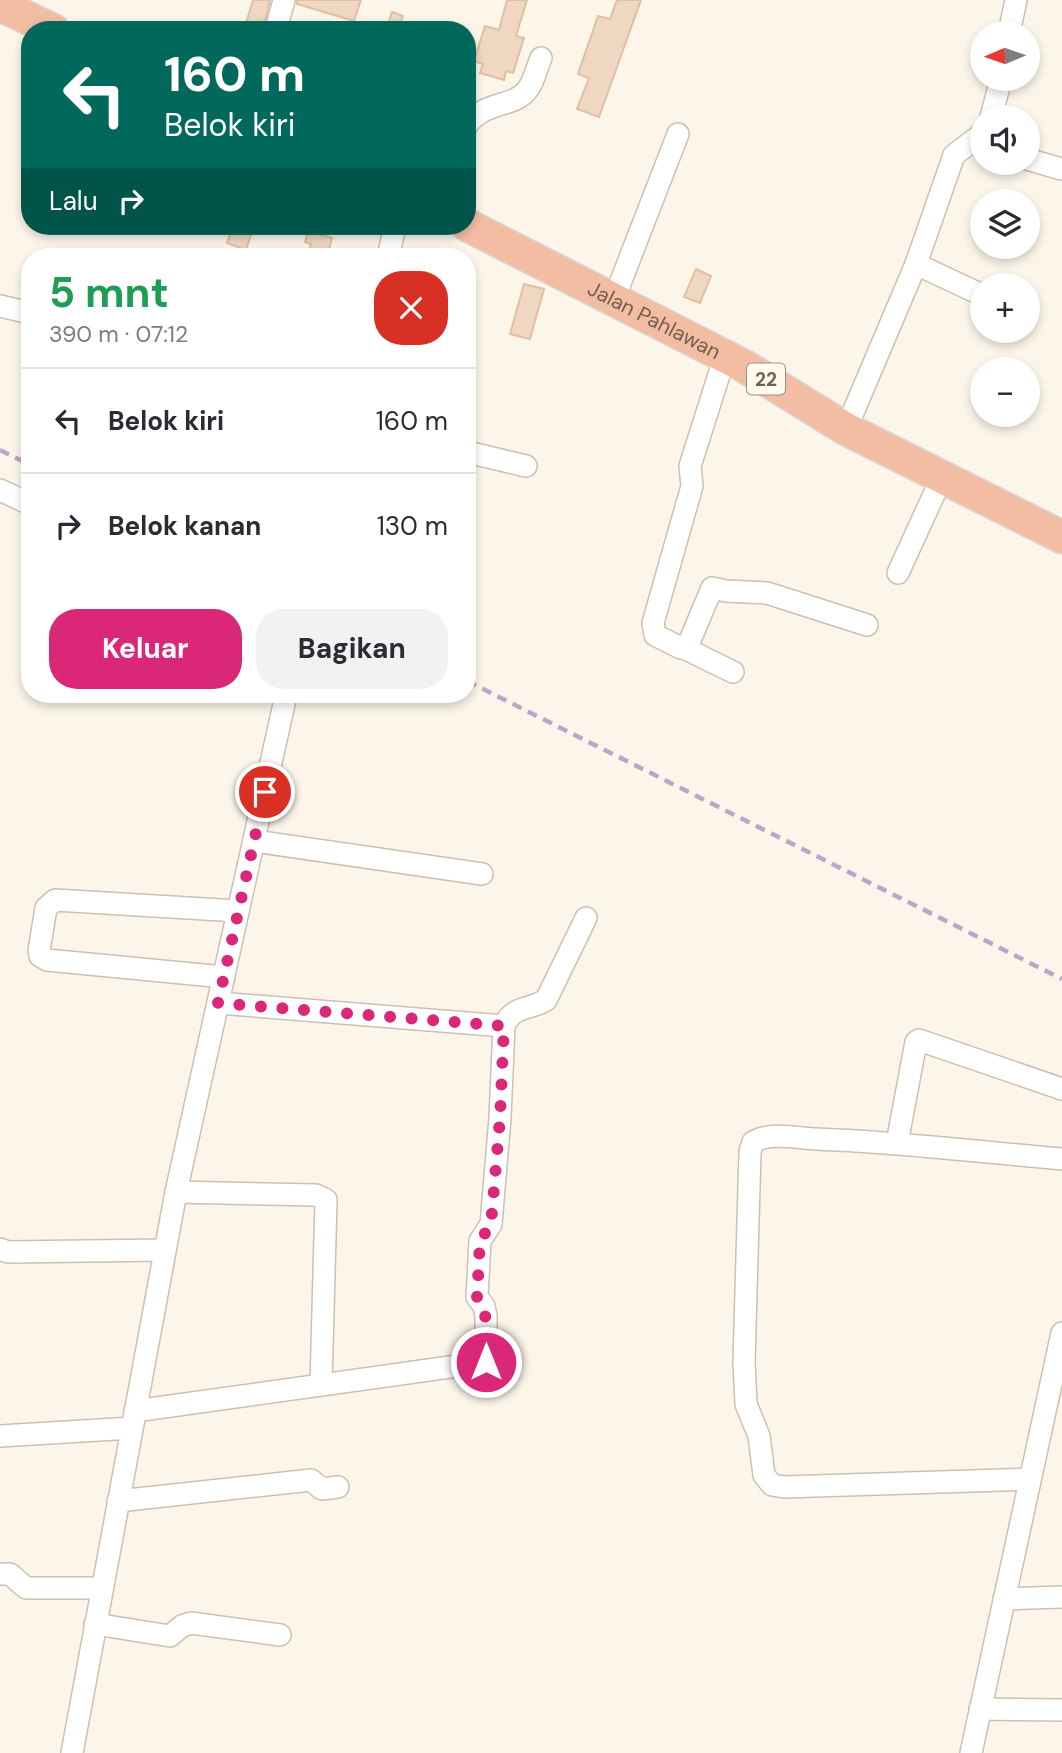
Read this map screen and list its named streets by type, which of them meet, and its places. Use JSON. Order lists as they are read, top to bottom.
{
  "streets": {
    "highway": ["Jalan Pahlawan", "22"]
  },
  "north": "left",
  "page": {
    "map_buttons": ["+", "−"],
    "turn": ["160 m", "Belok kiri"],
    "then": "Lalu",
    "heading": ["5 mnt", "390 m · 07:12"],
    "list": [
      {
        "name": "Belok kiri",
        "value": "160 m"
      },
      {
        "name": "Belok kanan",
        "value": "130 m"
      }
    ],
    "buttons": ["Keluar", "Bagikan"]
  }
}
